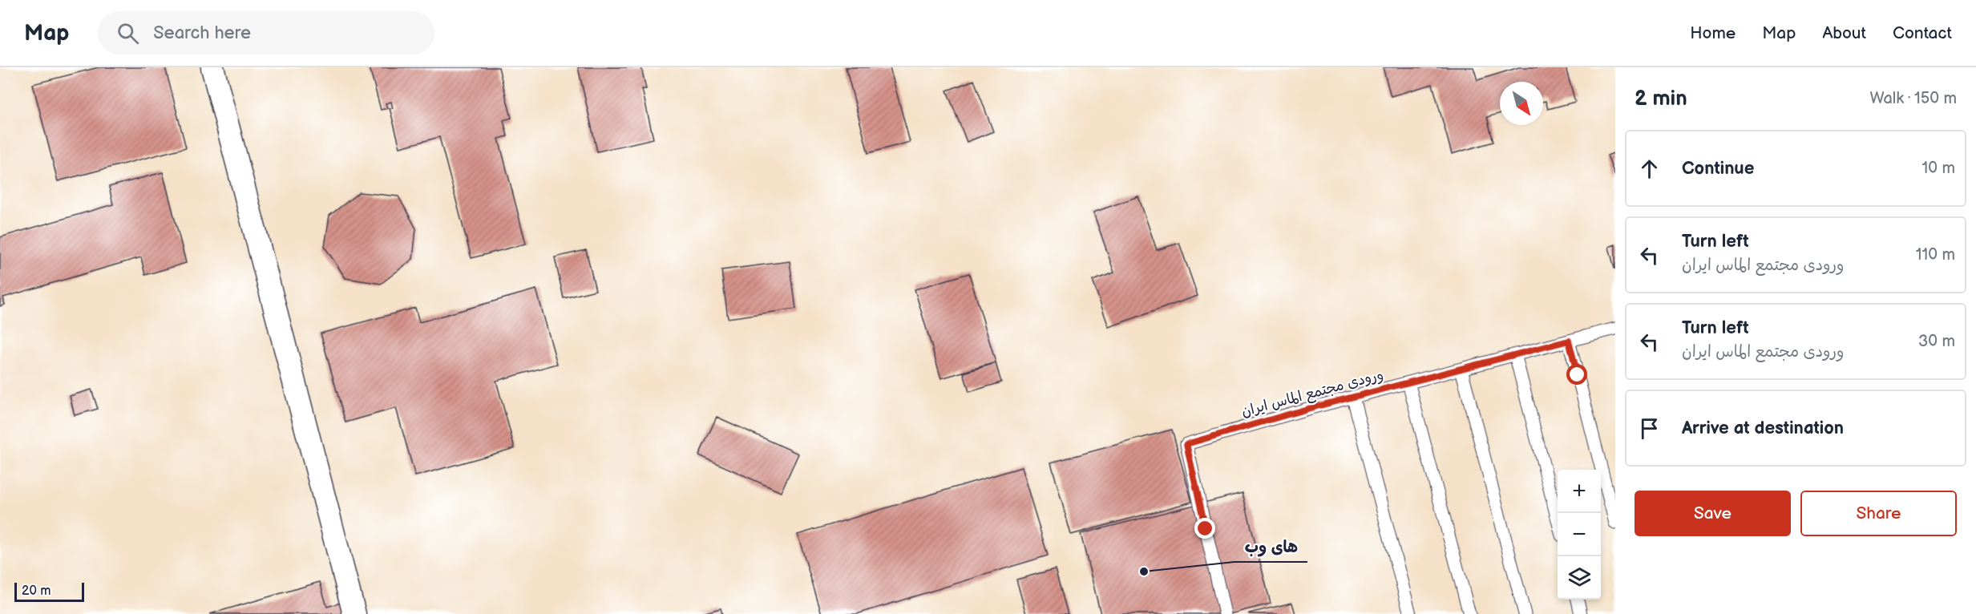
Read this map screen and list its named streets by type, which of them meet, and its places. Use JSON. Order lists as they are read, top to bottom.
{
  "streets": {
    "lane": ["ورودی مجتمع الماس ایران"]
  },
  "places": ["های وب"],
  "scale_bar": "20 m",
  "north": "bottom right",
  "page": {
    "header": "Map",
    "search": "Search here",
    "nav": [
      "Home",
      "Map",
      "About",
      "Contact"
    ],
    "heading": ["2 min", "Walk · 150 m"],
    "list": [
      ["Continue", "10 m"],
      ["Turn left", "ورودی مجتمع الماس ایران", "110 m"],
      ["Turn left", "ورودی مجتمع الماس ایران", "30 m"],
      "Arrive at destination"
    ],
    "map_buttons": ["+", "−"],
    "buttons": ["Save", "Share"],
    "scale": "20 m"
  }
}
